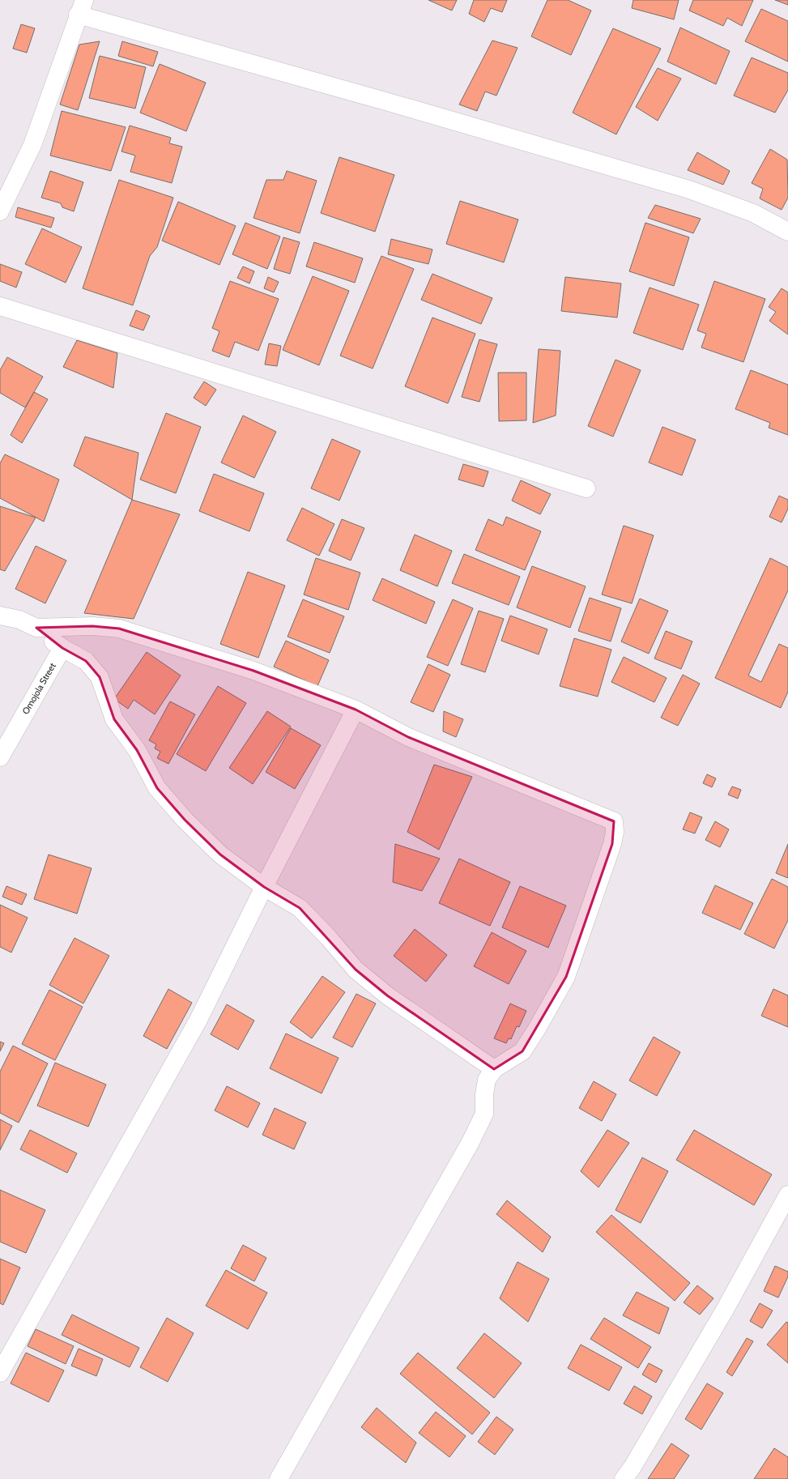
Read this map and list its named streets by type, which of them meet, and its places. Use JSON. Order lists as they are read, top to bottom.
{
  "streets": {
    "street": ["Omojola Street"]
  }
}
